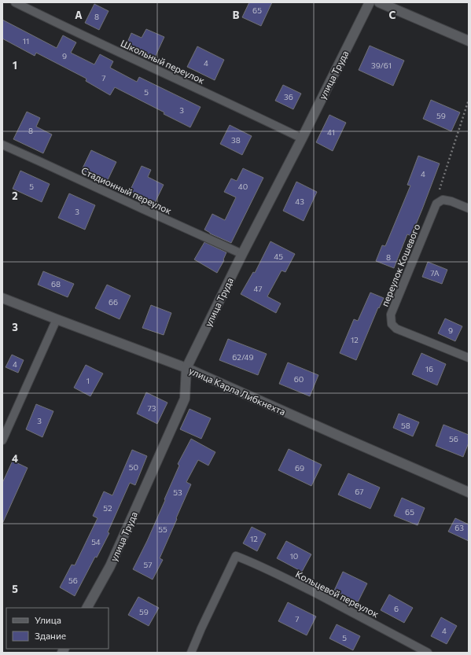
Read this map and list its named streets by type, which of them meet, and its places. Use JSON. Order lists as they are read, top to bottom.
{
  "streets": {
    "street": ["улица Труда", "улица Карла Либкнехта"],
    "lane": [
      "Школьный переулок",
      "Стадионный переулок",
      "переулок Кошевого",
      "Кольцевой переулок"
    ]
  },
  "crossings": [
    ["Школьный переулок", "улица Труда"],
    ["улица Труда", "Стадионный переулок"],
    ["улица Труда", "улица Карла Либкнехта"]
  ],
  "house_numbers": [
    "65",
    "8",
    "11",
    "9",
    "4",
    "39/61",
    "7",
    "5",
    "36",
    "3",
    "59",
    "8",
    "41",
    "38",
    "4",
    "5",
    "40",
    "43",
    "3",
    "45",
    "8",
    "7А",
    "68",
    "47",
    "66",
    "9",
    "12",
    "62/49",
    "4",
    "16",
    "60",
    "1",
    "73",
    "3",
    "58",
    "56",
    "50",
    "69",
    "67",
    "53",
    "52",
    "65",
    "63",
    "55",
    "12",
    "54",
    "10",
    "57",
    "56",
    "6",
    "59",
    "7",
    "4",
    "5"
  ],
  "legend": ["Улица", "Здание"],
  "grid": {
    "columns": ["A", "B", "C"],
    "rows": [
      "1",
      "2",
      "3",
      "4",
      "5"
    ]
  }
}
